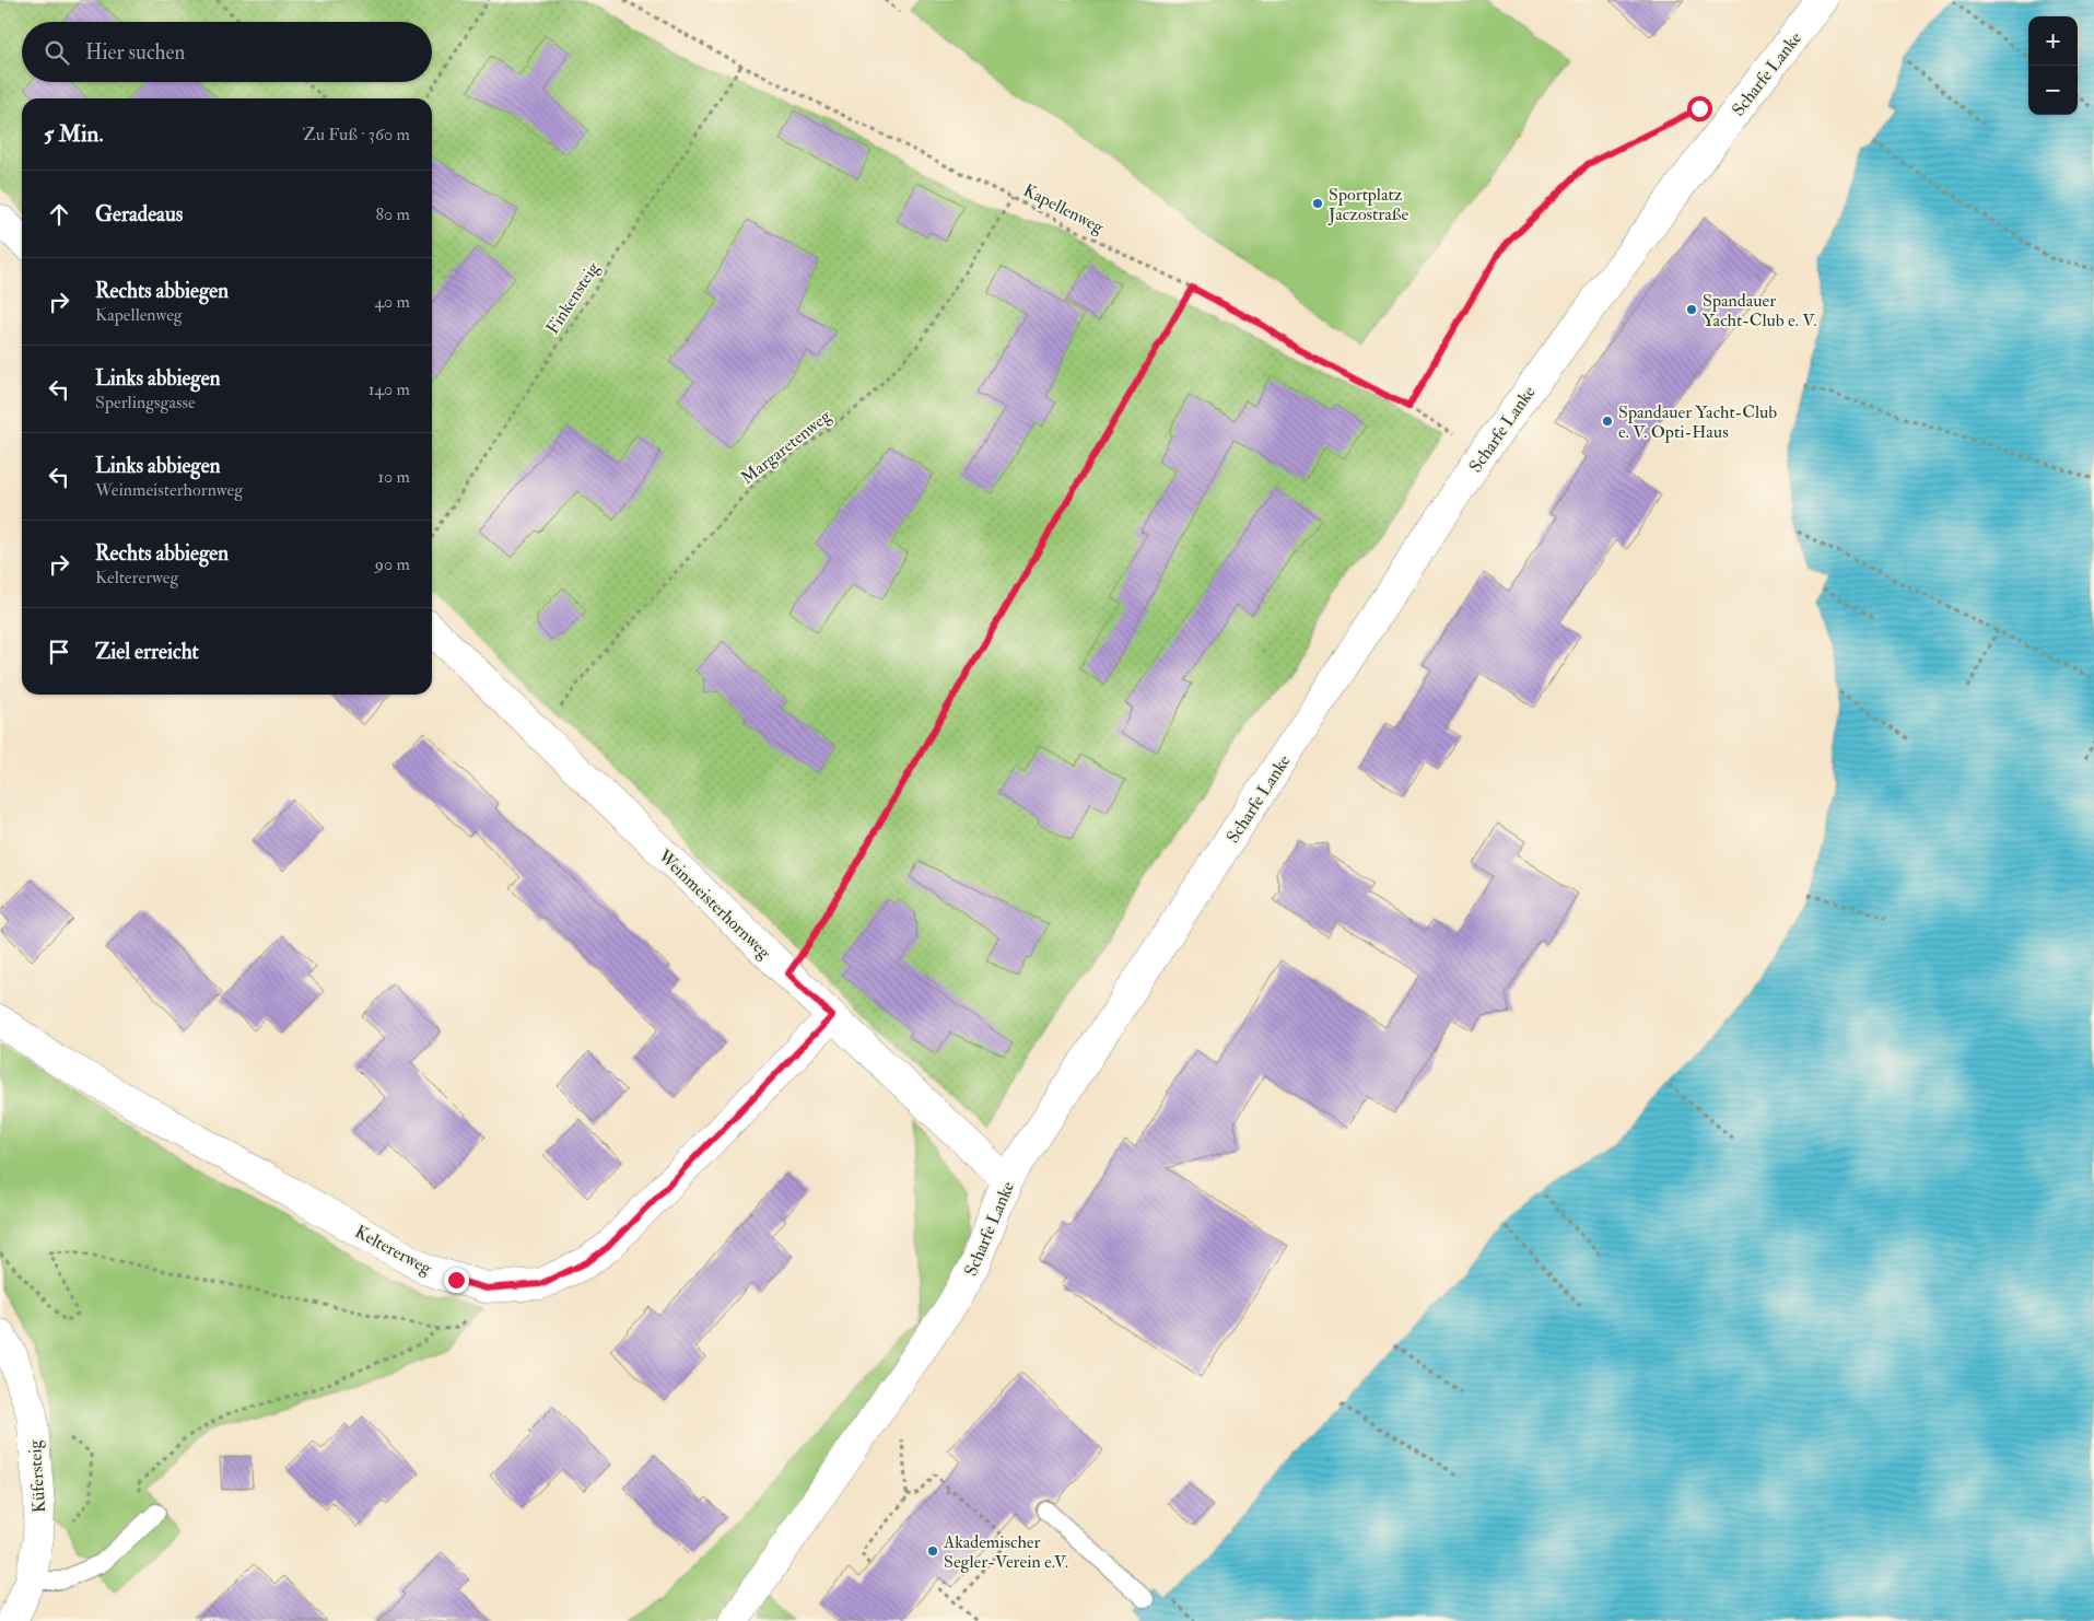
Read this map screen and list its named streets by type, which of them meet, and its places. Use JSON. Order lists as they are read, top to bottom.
{
  "streets": {
    "street": [
      "Scharfe Lanke",
      "Weinmeisterhornweg",
      "Keltererweg",
      "Küfersteig"
    ],
    "path": ["Kapellenweg", "Finkensteig", "Margaretenweg"]
  },
  "crossings": [
    ["Scharfe Lanke", "Kapellenweg"],
    ["Scharfe Lanke", "Weinmeisterhornweg"],
    ["Kapellenweg", "Finkensteig"],
    ["Kapellenweg", "Margaretenweg"],
    ["Margaretenweg", "Weinmeisterhornweg"],
    ["Weinmeisterhornweg", "Keltererweg"]
  ],
  "places": [
    "Sportplatz Jaczostraße",
    "Spandauer Yacht-Club e. V.",
    "Spandauer Yacht-Club e. V. Opti-Haus",
    "Akademischer Segler-Verein e.V."
  ],
  "page": {
    "map_buttons": ["+", "−"],
    "search": "Hier suchen",
    "heading": ["5 Min.", "Zu Fuß · 360 m"],
    "list": [
      ["Geradeaus", "80 m"],
      ["Rechts abbiegen", "Kapellenweg", "40 m"],
      ["Links abbiegen", "Sperlingsgasse", "140 m"],
      ["Links abbiegen", "Weinmeisterhornweg", "10 m"],
      ["Rechts abbiegen", "Keltererweg", "90 m"],
      "Ziel erreicht"
    ]
  }
}
